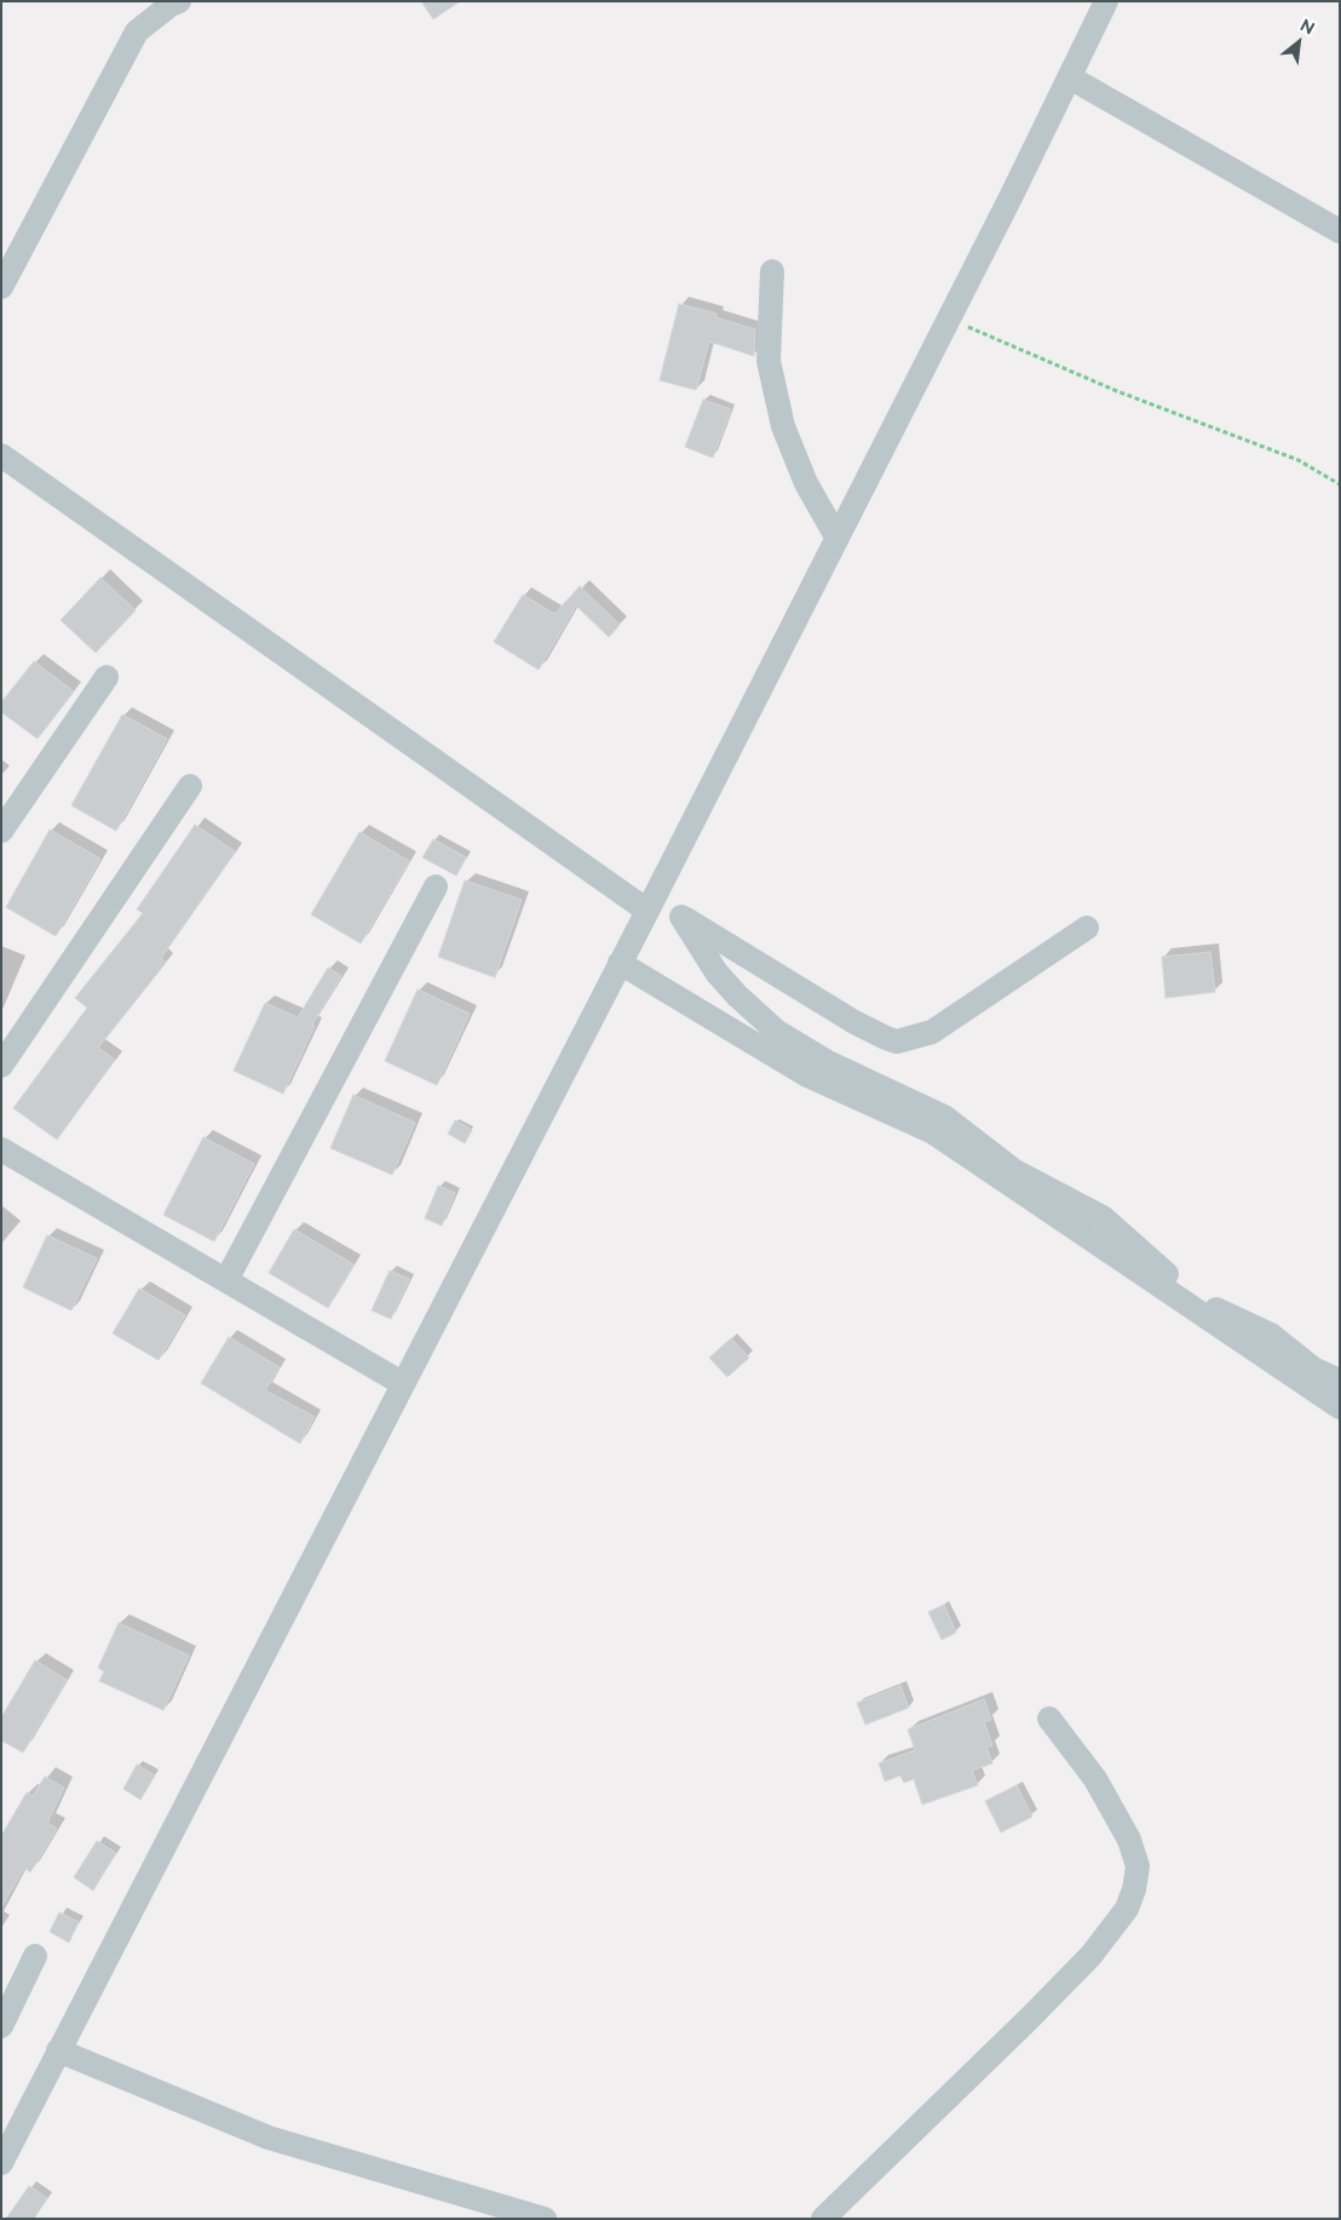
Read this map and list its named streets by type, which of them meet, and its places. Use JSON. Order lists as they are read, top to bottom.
{
  "north": "top right"
}
